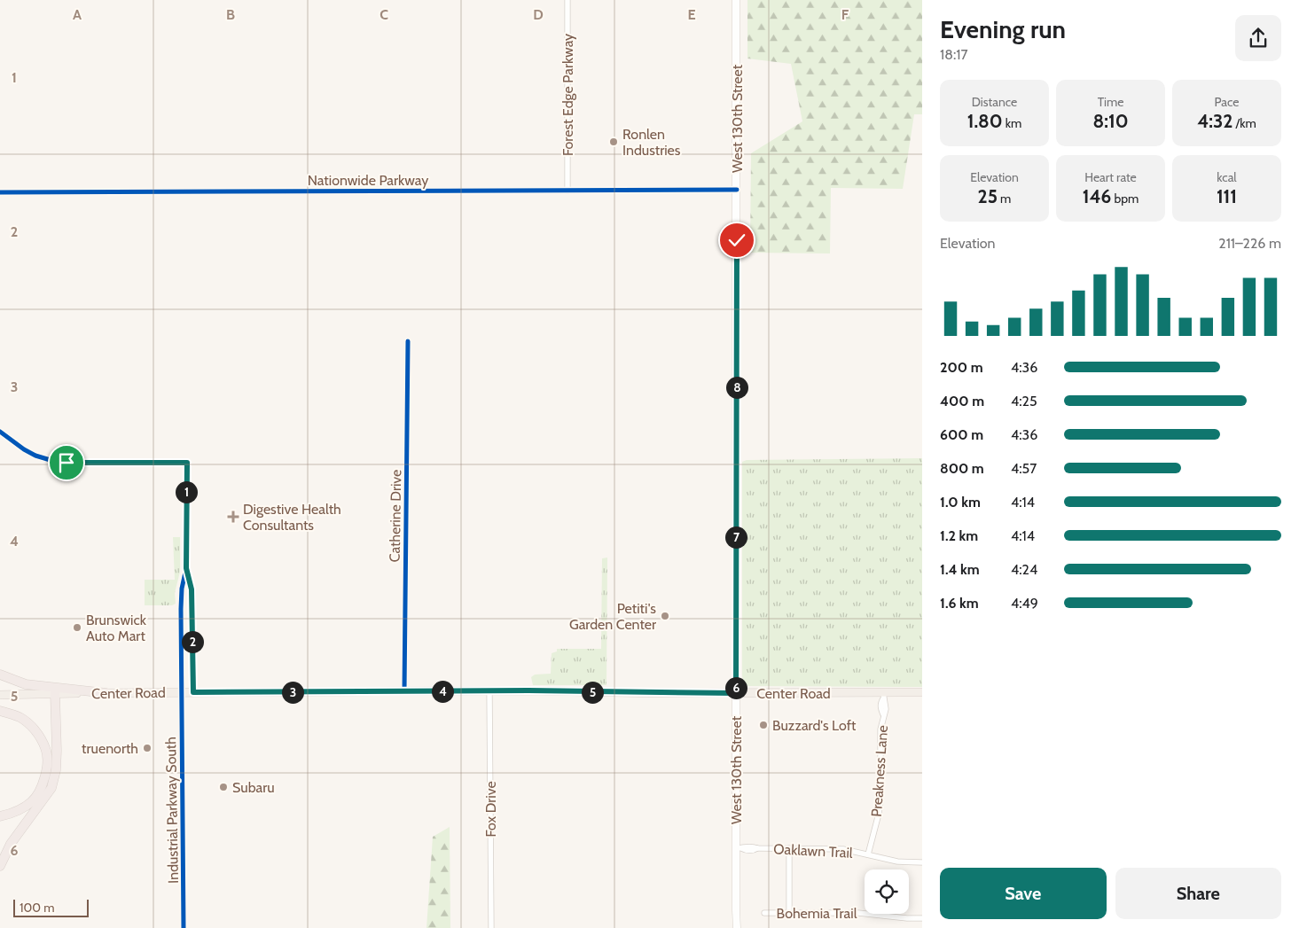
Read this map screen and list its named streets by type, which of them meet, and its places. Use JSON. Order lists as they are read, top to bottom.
{
  "streets": {
    "main road": ["West 130th Street", "Center Road"],
    "street": [
      "Forest Edge Parkway",
      "Nationwide Parkway",
      "Catherine Drive",
      "Preakness Lane",
      "Fox Drive",
      "Industrial Parkway South",
      "Oaklawn Trail",
      "Bohemia Trail"
    ]
  },
  "crossings": [
    ["Forest Edge Parkway", "Nationwide Parkway"],
    ["West 130th Street", "Nationwide Parkway"],
    ["West 130th Street", "Center Road"],
    ["West 130th Street", "Oaklawn Trail"],
    ["Catherine Drive", "Center Road"],
    ["Center Road", "Preakness Lane"],
    ["Center Road", "Fox Drive"],
    ["Center Road", "Industrial Parkway South"],
    ["Preakness Lane", "Oaklawn Trail"]
  ],
  "places": {
    "other": [
      "Ronlen Industries",
      "Petiti's Garden Center",
      "Brunswick Auto Mart",
      "Buzzard's Loft",
      "truenorth",
      "Subaru"
    ],
    "health": ["Digestive Health Consultants"]
  },
  "scale_bar": "100 m",
  "page": {
    "heading": ["Evening run", "18:17"],
    "stats": [
      ["Distance", "1.80 km"],
      ["Time", "8:10"],
      ["Pace", "4:32 /km"],
      ["Elevation", "25 m"],
      ["Heart rate", "146 bpm"],
      ["kcal", "111"]
    ],
    "chart": ["Elevation", "211–226 m"],
    "list": [
      {
        "name": "200 m",
        "note": "4:36"
      },
      {
        "name": "400 m",
        "note": "4:25"
      },
      {
        "name": "600 m",
        "note": "4:36"
      },
      {
        "name": "800 m",
        "note": "4:57"
      },
      {
        "name": "1.0 km",
        "note": "4:14"
      },
      {
        "name": "1.2 km",
        "note": "4:14"
      },
      {
        "name": "1.4 km",
        "note": "4:24"
      },
      {
        "name": "1.6 km",
        "note": "4:49"
      }
    ],
    "pins": [
      "8",
      "1",
      "7",
      "2",
      "6",
      "4",
      "3",
      "5"
    ],
    "buttons": ["Save", "Share"],
    "scale": "100 m"
  },
  "grid": {
    "columns": [
      "A",
      "B",
      "C",
      "D",
      "E",
      "F"
    ],
    "rows": [
      "1",
      "2",
      "3",
      "4",
      "5",
      "6"
    ]
  }
}
